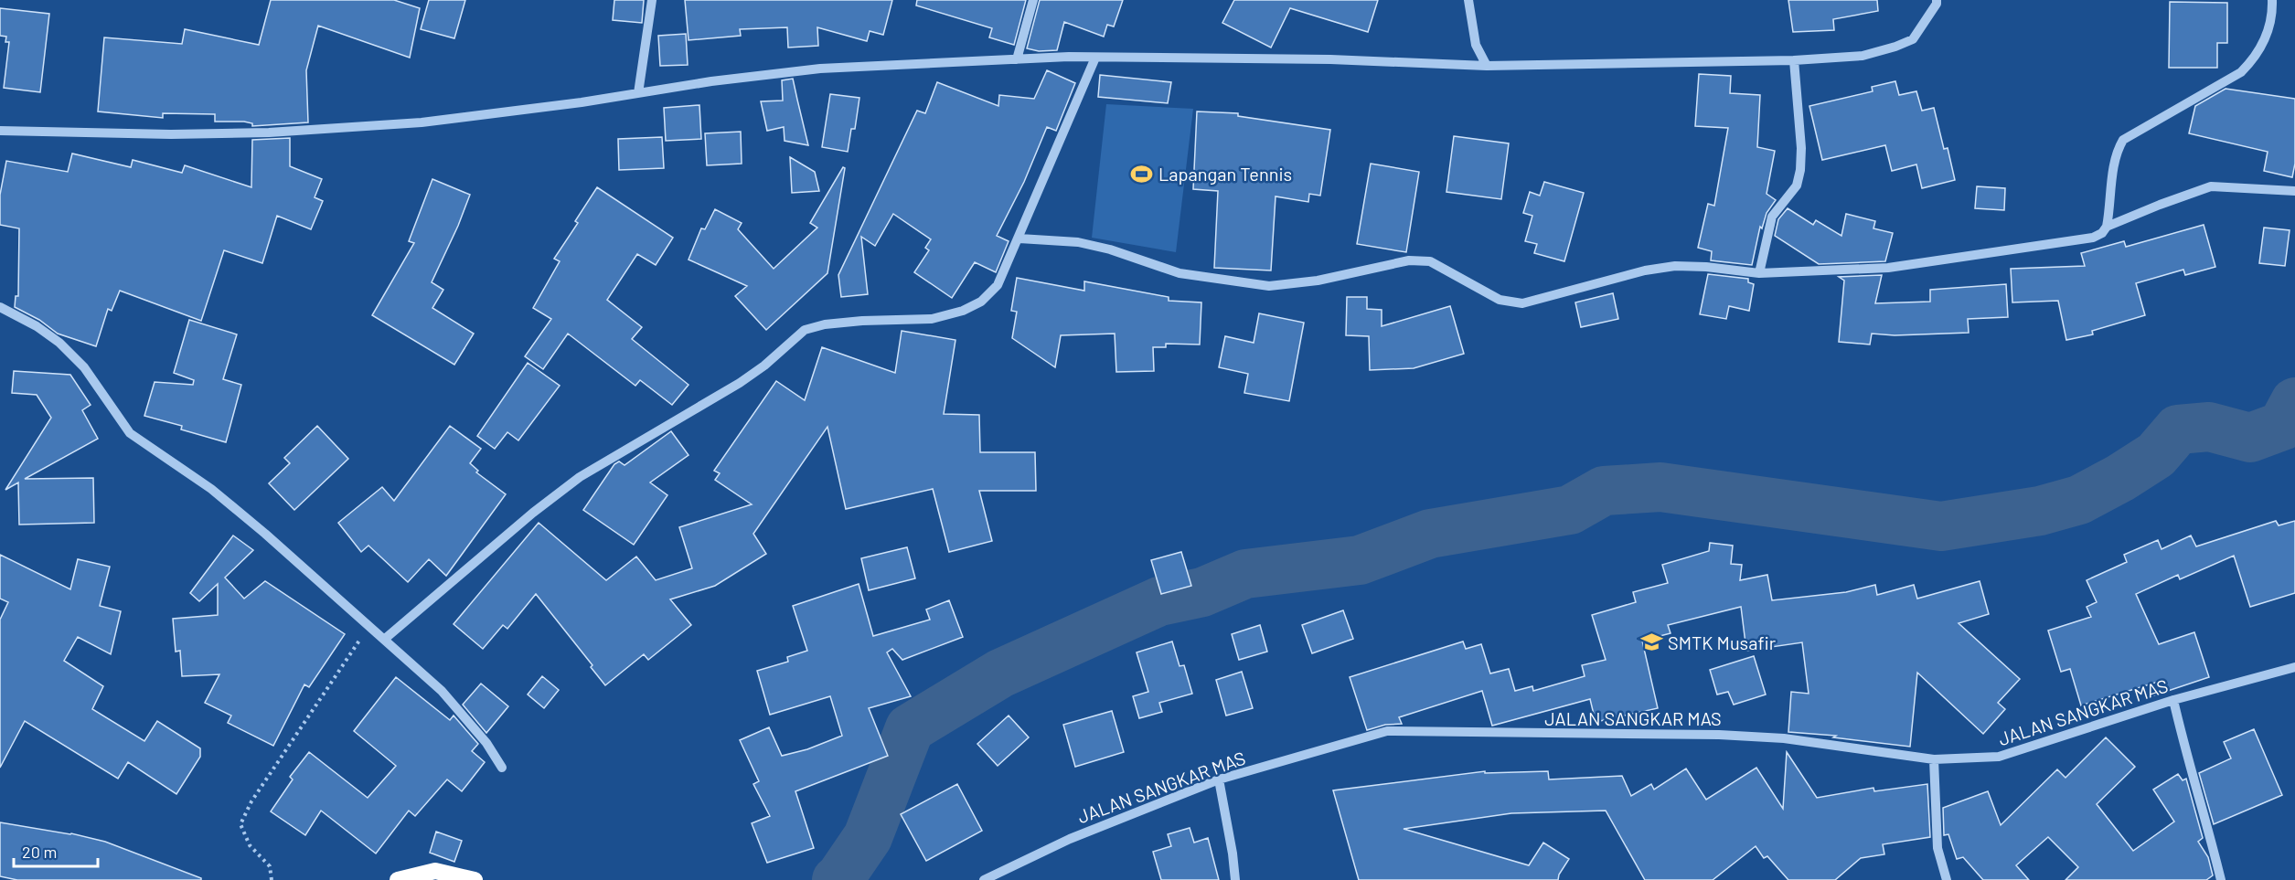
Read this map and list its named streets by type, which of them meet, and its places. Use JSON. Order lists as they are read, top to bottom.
{
  "streets": {
    "street": ["JALAN SANGKAR MAS"]
  },
  "places": {
    "sports": ["Lapangan Tennis"],
    "school or university": ["SMTK Musafir"]
  },
  "scale_bar": "20 m"
}
